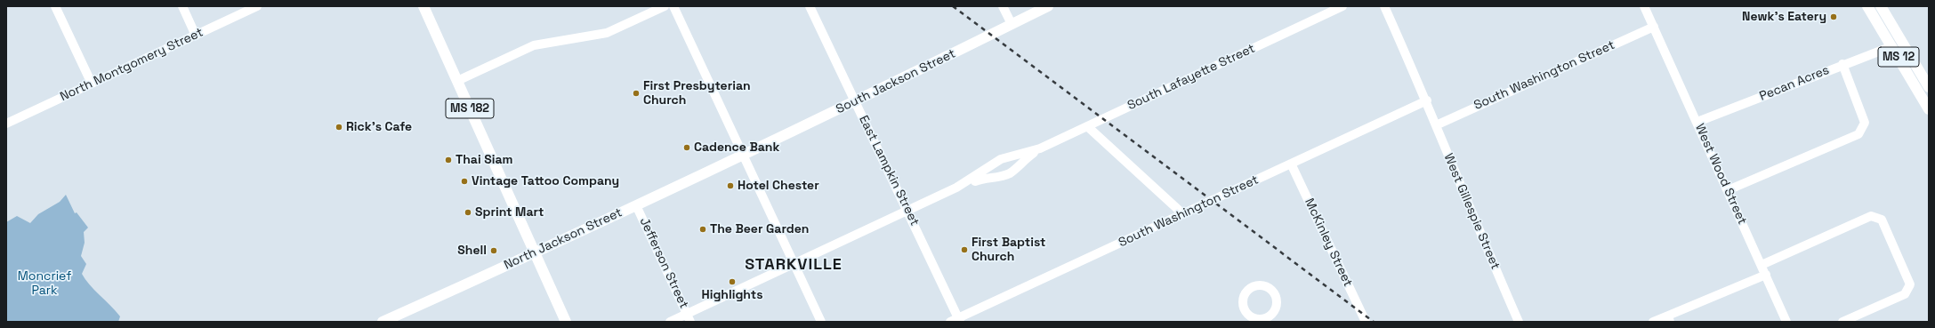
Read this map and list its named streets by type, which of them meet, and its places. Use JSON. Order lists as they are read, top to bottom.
{
  "streets": {
    "main road": [
      "MS 12",
      "South Jackson Street",
      "MS 182",
      "North Jackson Street"
    ],
    "street": [
      "North Montgomery Street",
      "South Washington Street",
      "South Lafayette Street",
      "Pecan Acres",
      "East Lampkin Street",
      "West Wood Street",
      "West Gillespie Street",
      "McKinley Street",
      "Jefferson Street"
    ]
  },
  "crossings": [
    ["MS 12", "Pecan Acres"],
    ["South Washington Street", "East Lampkin Street"],
    ["South Washington Street", "West Wood Street"],
    ["South Washington Street", "West Gillespie Street"],
    ["South Washington Street", "McKinley Street"],
    ["South Lafayette Street", "East Lampkin Street"],
    ["South Lafayette Street", "Jefferson Street"],
    ["South Jackson Street", "East Lampkin Street"],
    ["South Jackson Street", "North Jackson Street"],
    ["Pecan Acres", "West Wood Street"],
    ["MS 182", "North Jackson Street"],
    ["North Jackson Street", "Jefferson Street"]
  ],
  "districts": ["STARKVILLE"],
  "parks": ["Moncrief Park"],
  "places": [
    "Newk's Eatery",
    "First Presbyterian Church",
    "Rick's Cafe",
    "Cadence Bank",
    "Thai Siam",
    "Vintage Tattoo Company",
    "Hotel Chester",
    "Sprint Mart",
    "The Beer Garden",
    "First Baptist Church",
    "Shell",
    "Highlights"
  ]
}
